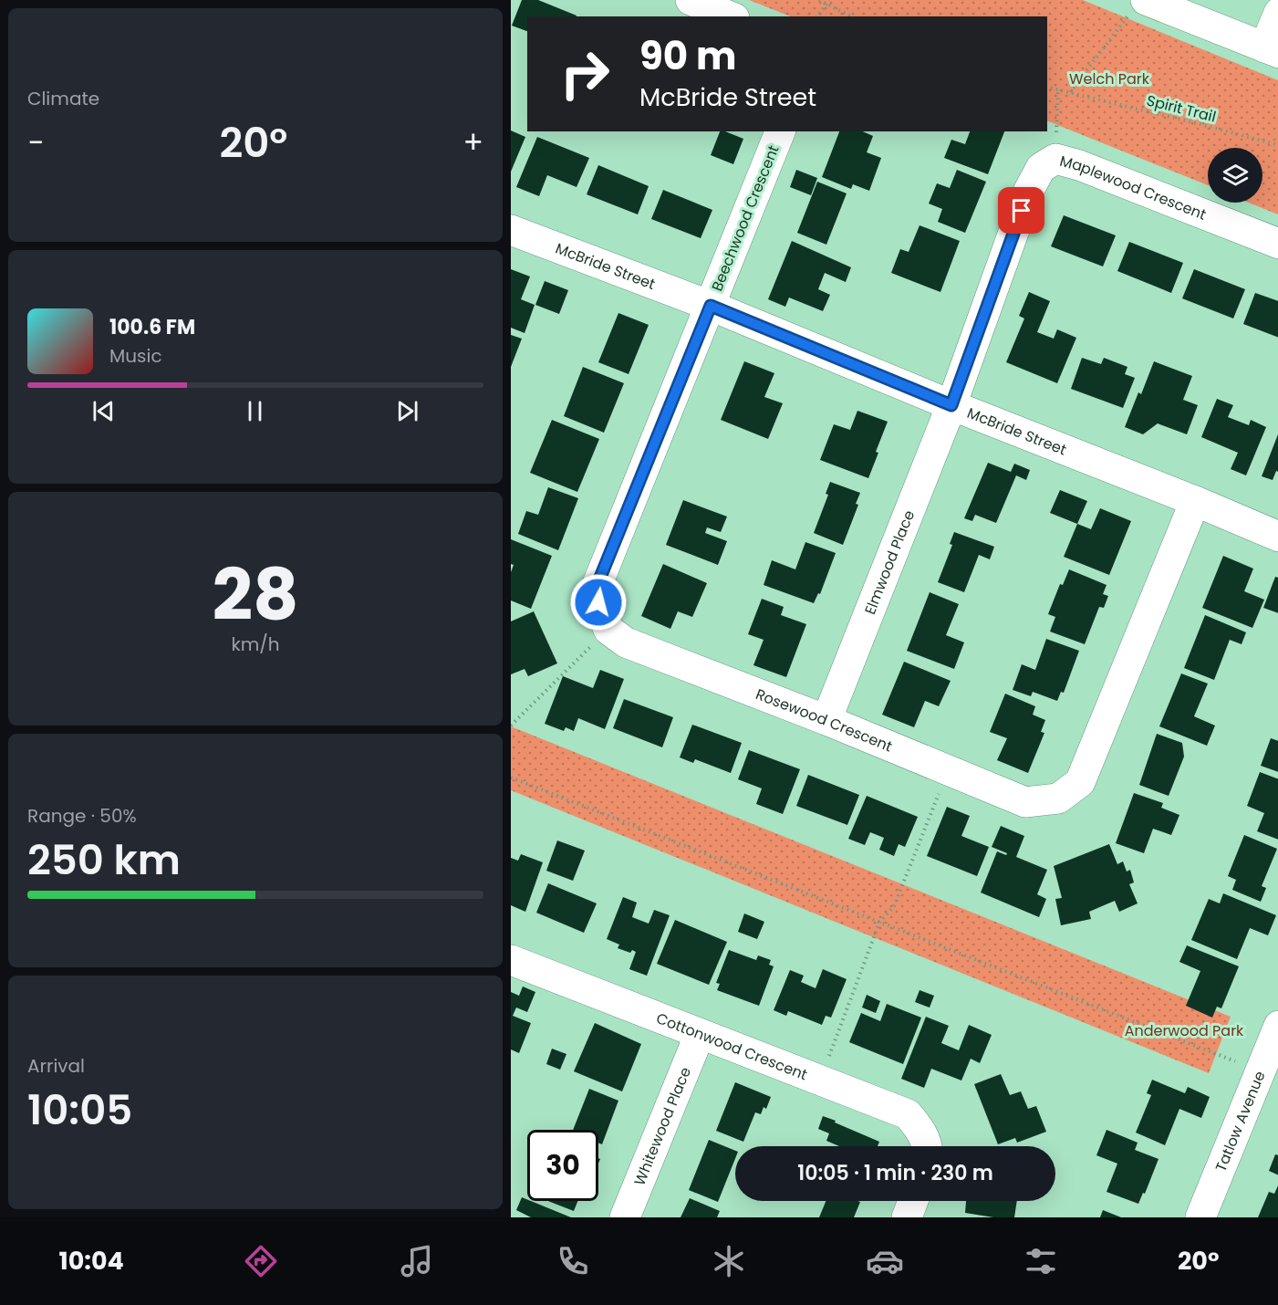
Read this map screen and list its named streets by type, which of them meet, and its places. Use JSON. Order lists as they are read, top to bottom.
{
  "streets": {
    "street": [
      "Maplewood Crescent",
      "Beechwood Crescent",
      "McBride Street",
      "Elmwood Place",
      "Rosewood Crescent",
      "Cottonwood Crescent",
      "Tatlow Avenue",
      "Whitewood Place"
    ],
    "path": ["Spirit Trail"]
  },
  "crossings": [
    ["Maplewood Crescent", "McBride Street"],
    ["Maplewood Crescent", "Elmwood Place"],
    ["Beechwood Crescent", "McBride Street"],
    ["McBride Street", "Elmwood Place"],
    ["McBride Street", "Rosewood Crescent"],
    ["Elmwood Place", "Rosewood Crescent"],
    ["Cottonwood Crescent", "Whitewood Place"]
  ],
  "parks": ["Welch Park", "Anderwood Park"],
  "page": {
    "tile": [
      "Climate",
      ["28", "km/h"],
      ["Range · 50%", "250 km"],
      ["Arrival", "10:05"]
    ],
    "turn": ["90 m", "McBride Street"],
    "heat": ["−", "20°", "+"],
    "song": ["100.6 FM", "Music"],
    "limit": "30",
    "trip": "10:05 · 1 min · 230 m",
    "tabs": ["10:04", "20°"]
  }
}
